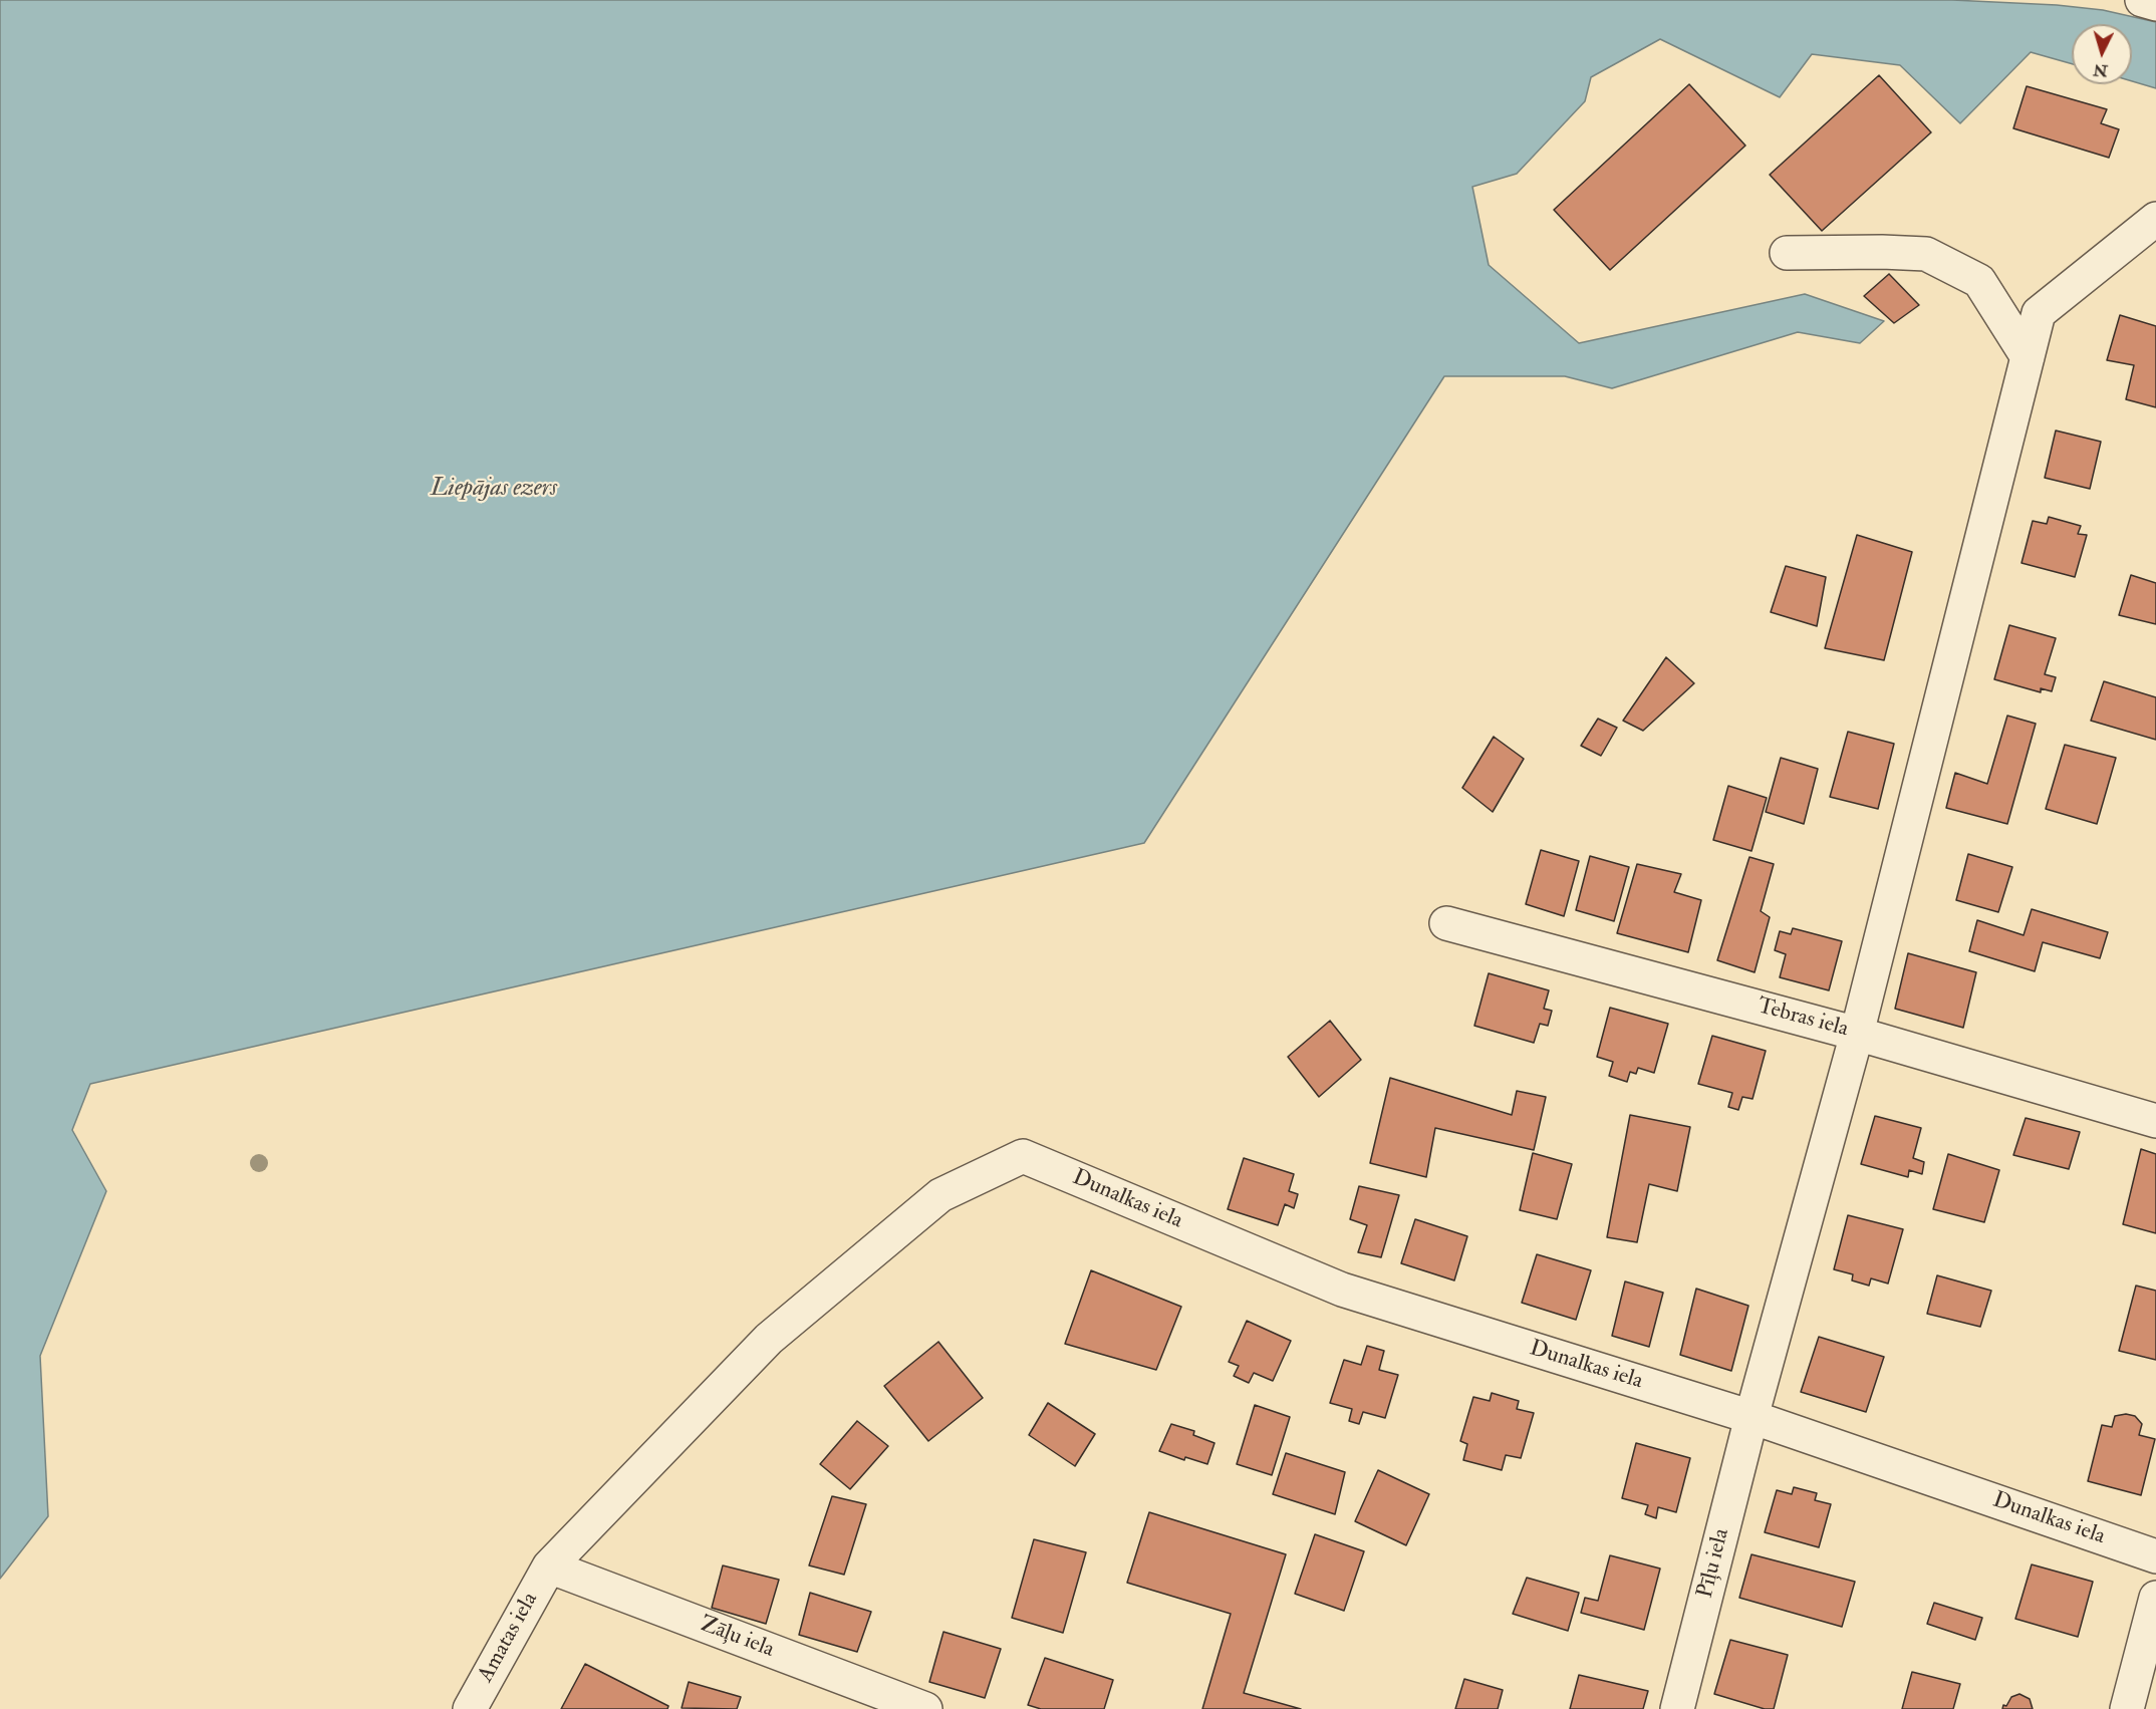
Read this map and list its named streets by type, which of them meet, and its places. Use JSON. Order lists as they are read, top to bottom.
{
  "streets": {
    "street": [
      "Tebras iela",
      "Dunalkas iela",
      "Pīļu iela",
      "Amatas iela",
      "Zāļu iela"
    ]
  },
  "crossings": [
    ["Tebras iela", "Pīļu iela"],
    ["Dunalkas iela", "Pīļu iela"],
    ["Dunalkas iela", "Amatas iela"],
    ["Amatas iela", "Zāļu iela"]
  ],
  "water": ["Liepājas ezers"],
  "north": "bottom"
}
